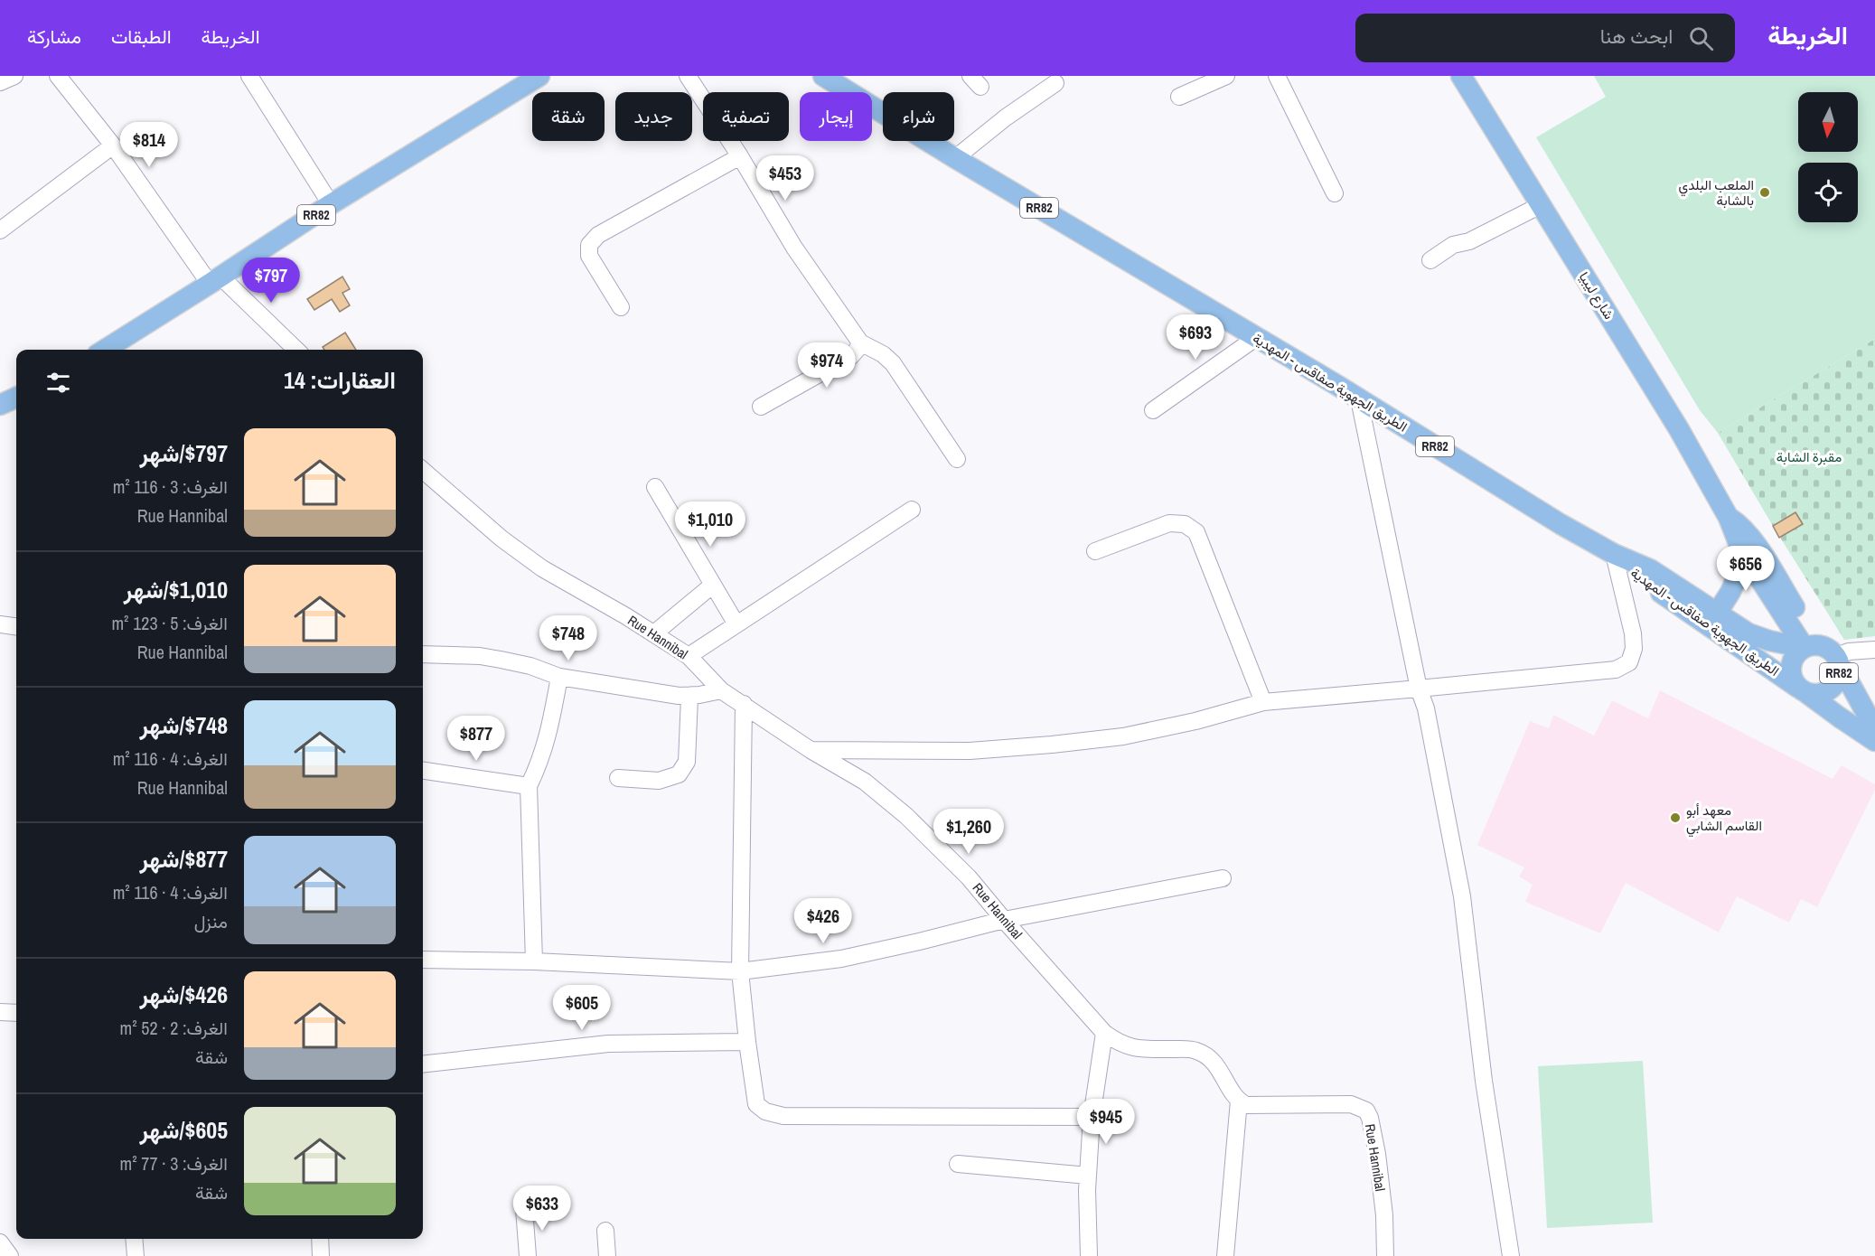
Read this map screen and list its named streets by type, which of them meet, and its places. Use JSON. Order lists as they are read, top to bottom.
{
  "streets": {
    "main road": ["RR82", "شارع ليبيا", "الطريق الجهوية صفاقس - المهدية"],
    "street": ["Rue Hannibal"]
  },
  "crossings": [
    ["RR82", "شارع ليبيا"],
    ["RR82", "الطريق الجهوية صفاقس - المهدية"],
    ["شارع ليبيا", "الطريق الجهوية صفاقس - المهدية"]
  ],
  "parks": ["مقبرة الشابة"],
  "places": ["الملعب البلدي بالشابة", "معهد أبو القاسم الشابي"],
  "north": "bottom",
  "page": {
    "header": "الخريطة",
    "search": "ابحث هنا",
    "nav": ["الخريطة", "الطبقات", "مشاركة"],
    "chip": [
      "شراء",
      "إيجار",
      "تصفية",
      "جديد",
      "شقة"
    ],
    "price": [
      "$814",
      "$453",
      "$797",
      "$693",
      "$974",
      "$1,010",
      "$656",
      "$748",
      "$877",
      "$1,260",
      "$426",
      "$605",
      "$945",
      "$633"
    ],
    "heading": "العقارات: 14",
    "list": [
      {
        "name": "$797/شهر",
        "note": "الغرف: 3 · 116 m² · Rue Hannibal"
      },
      {
        "name": "$1,010/شهر",
        "note": "الغرف: 5 · 123 m² · Rue Hannibal"
      },
      {
        "name": "$748/شهر",
        "note": "الغرف: 4 · 116 m² · Rue Hannibal"
      },
      {
        "name": "$877/شهر",
        "note": "الغرف: 4 · 116 m² · منزل"
      },
      {
        "name": "$426/شهر",
        "note": "الغرف: 2 · 52 m² · شقة"
      },
      {
        "name": "$605/شهر",
        "note": "الغرف: 3 · 77 m² · شقة"
      }
    ]
  }
}
